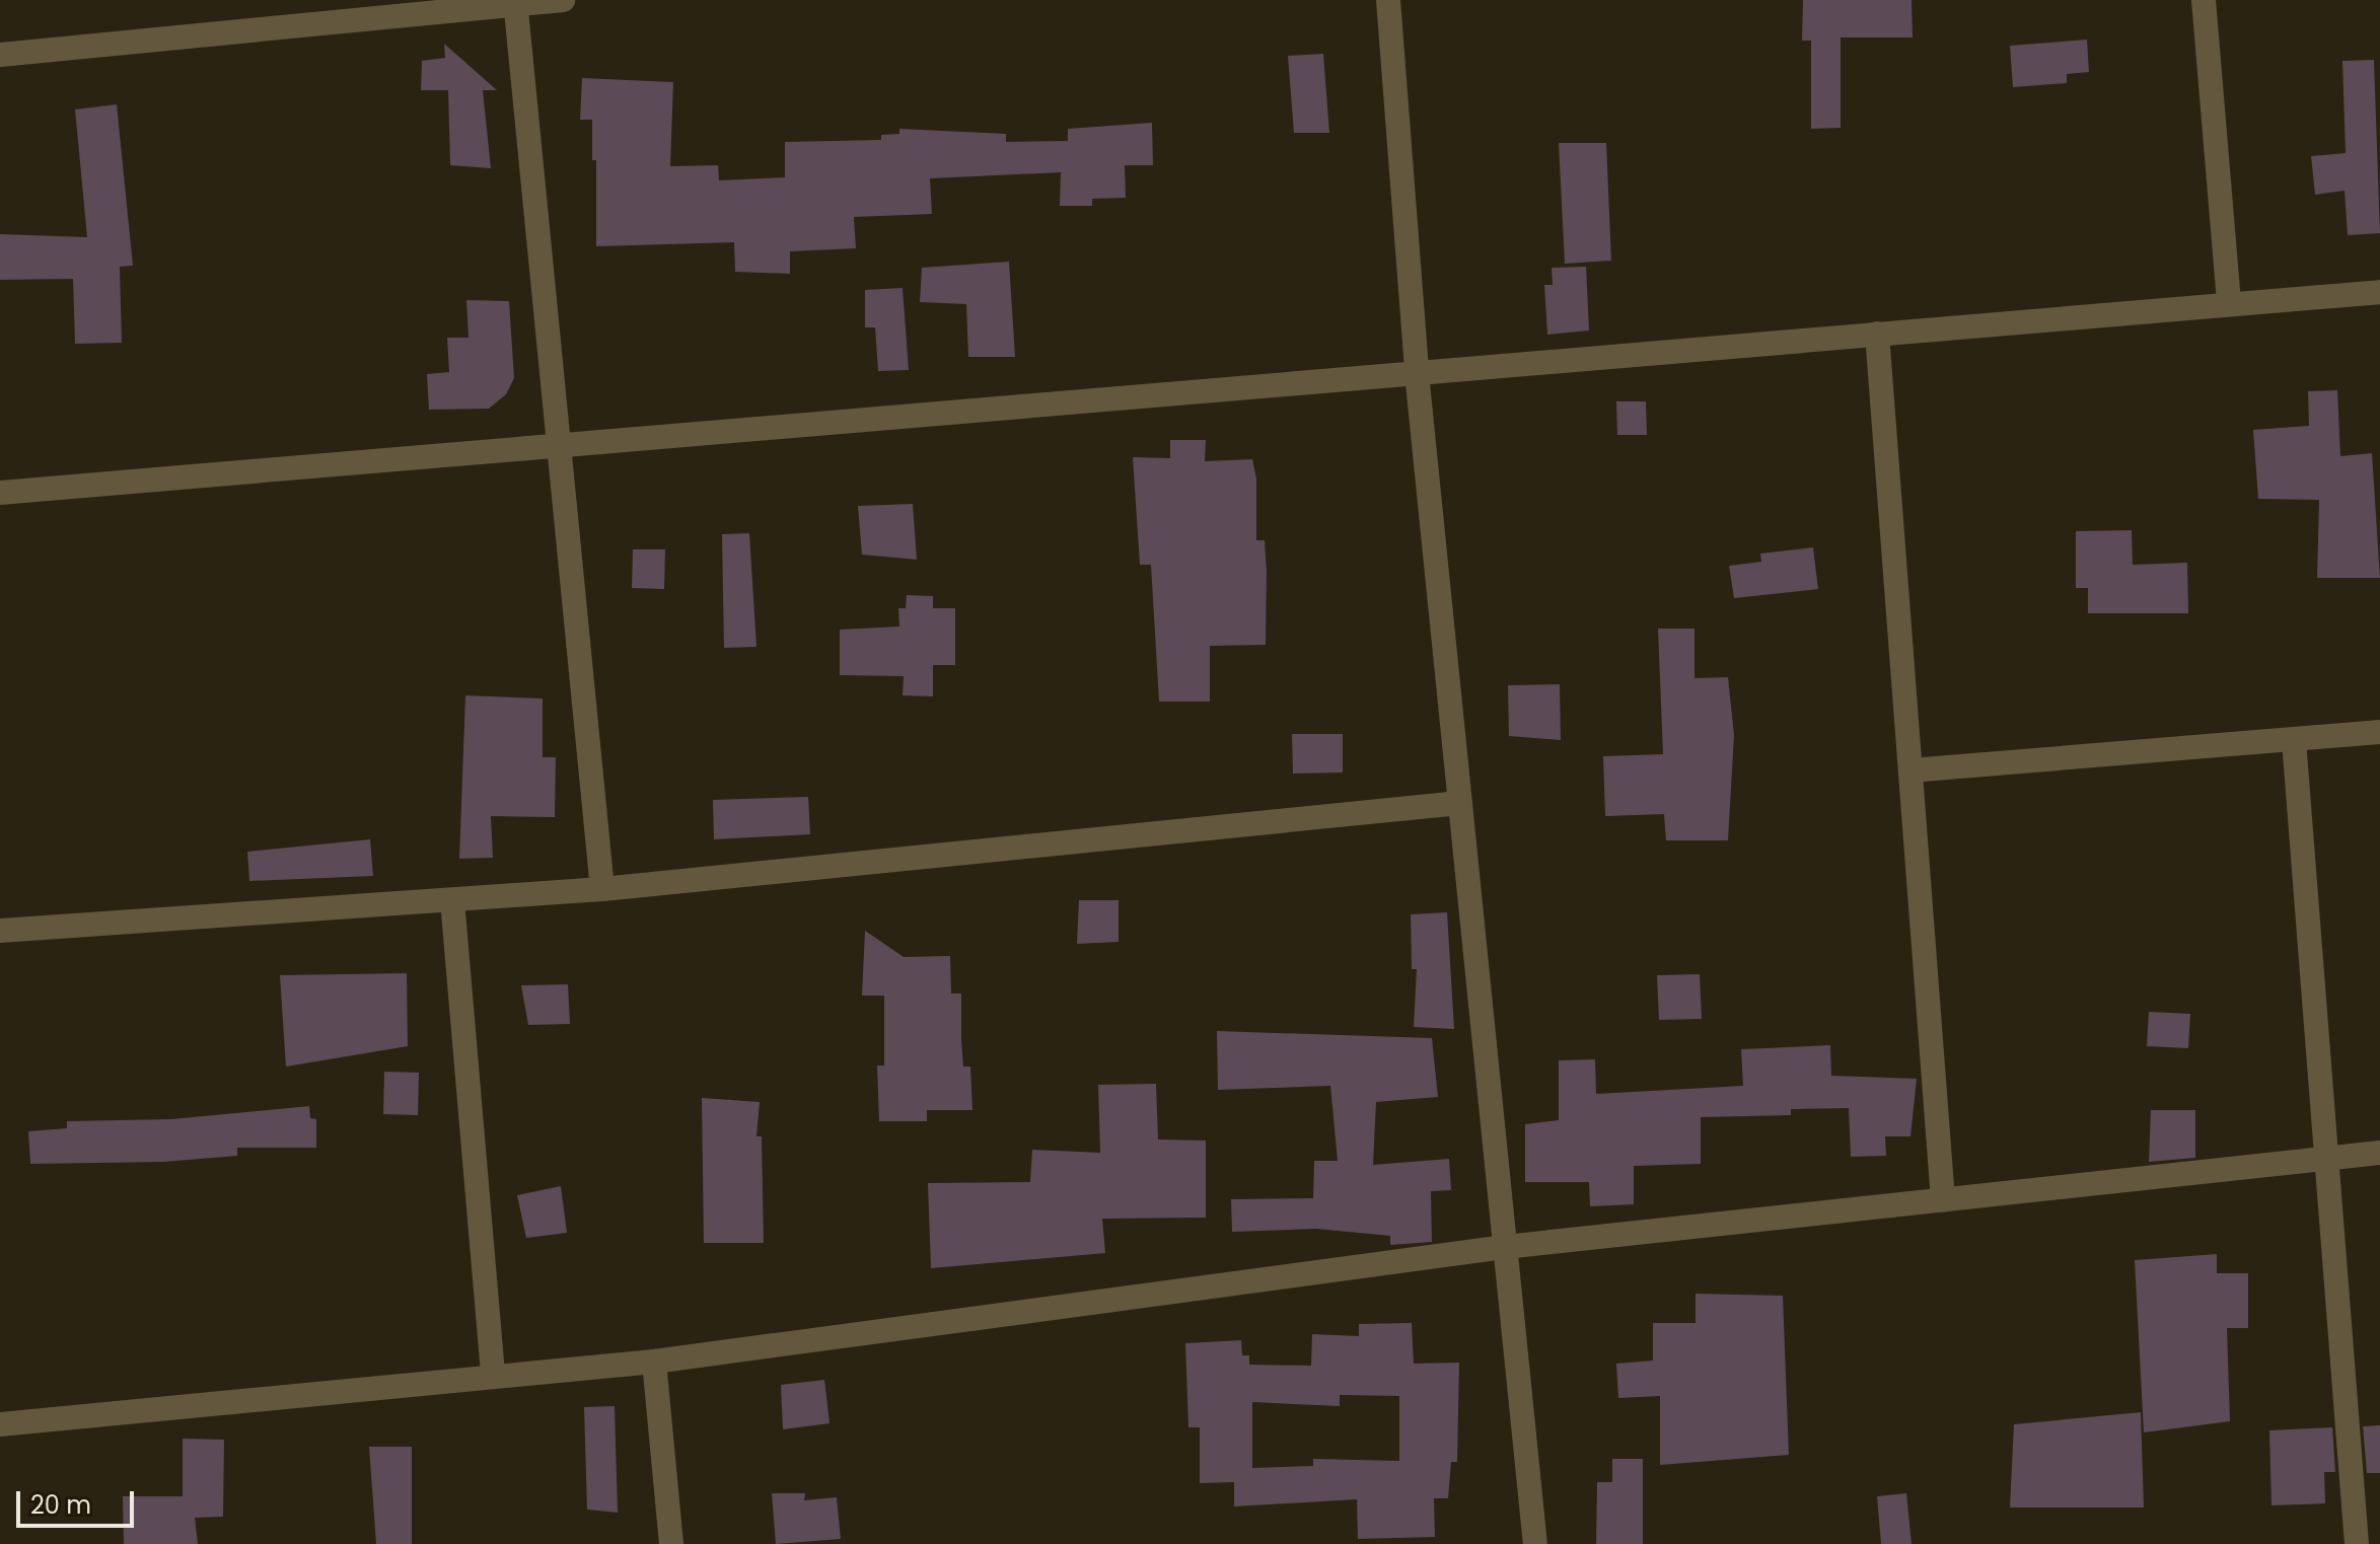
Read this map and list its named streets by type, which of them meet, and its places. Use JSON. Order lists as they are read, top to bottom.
{
  "scale_bar": "20 m"
}
